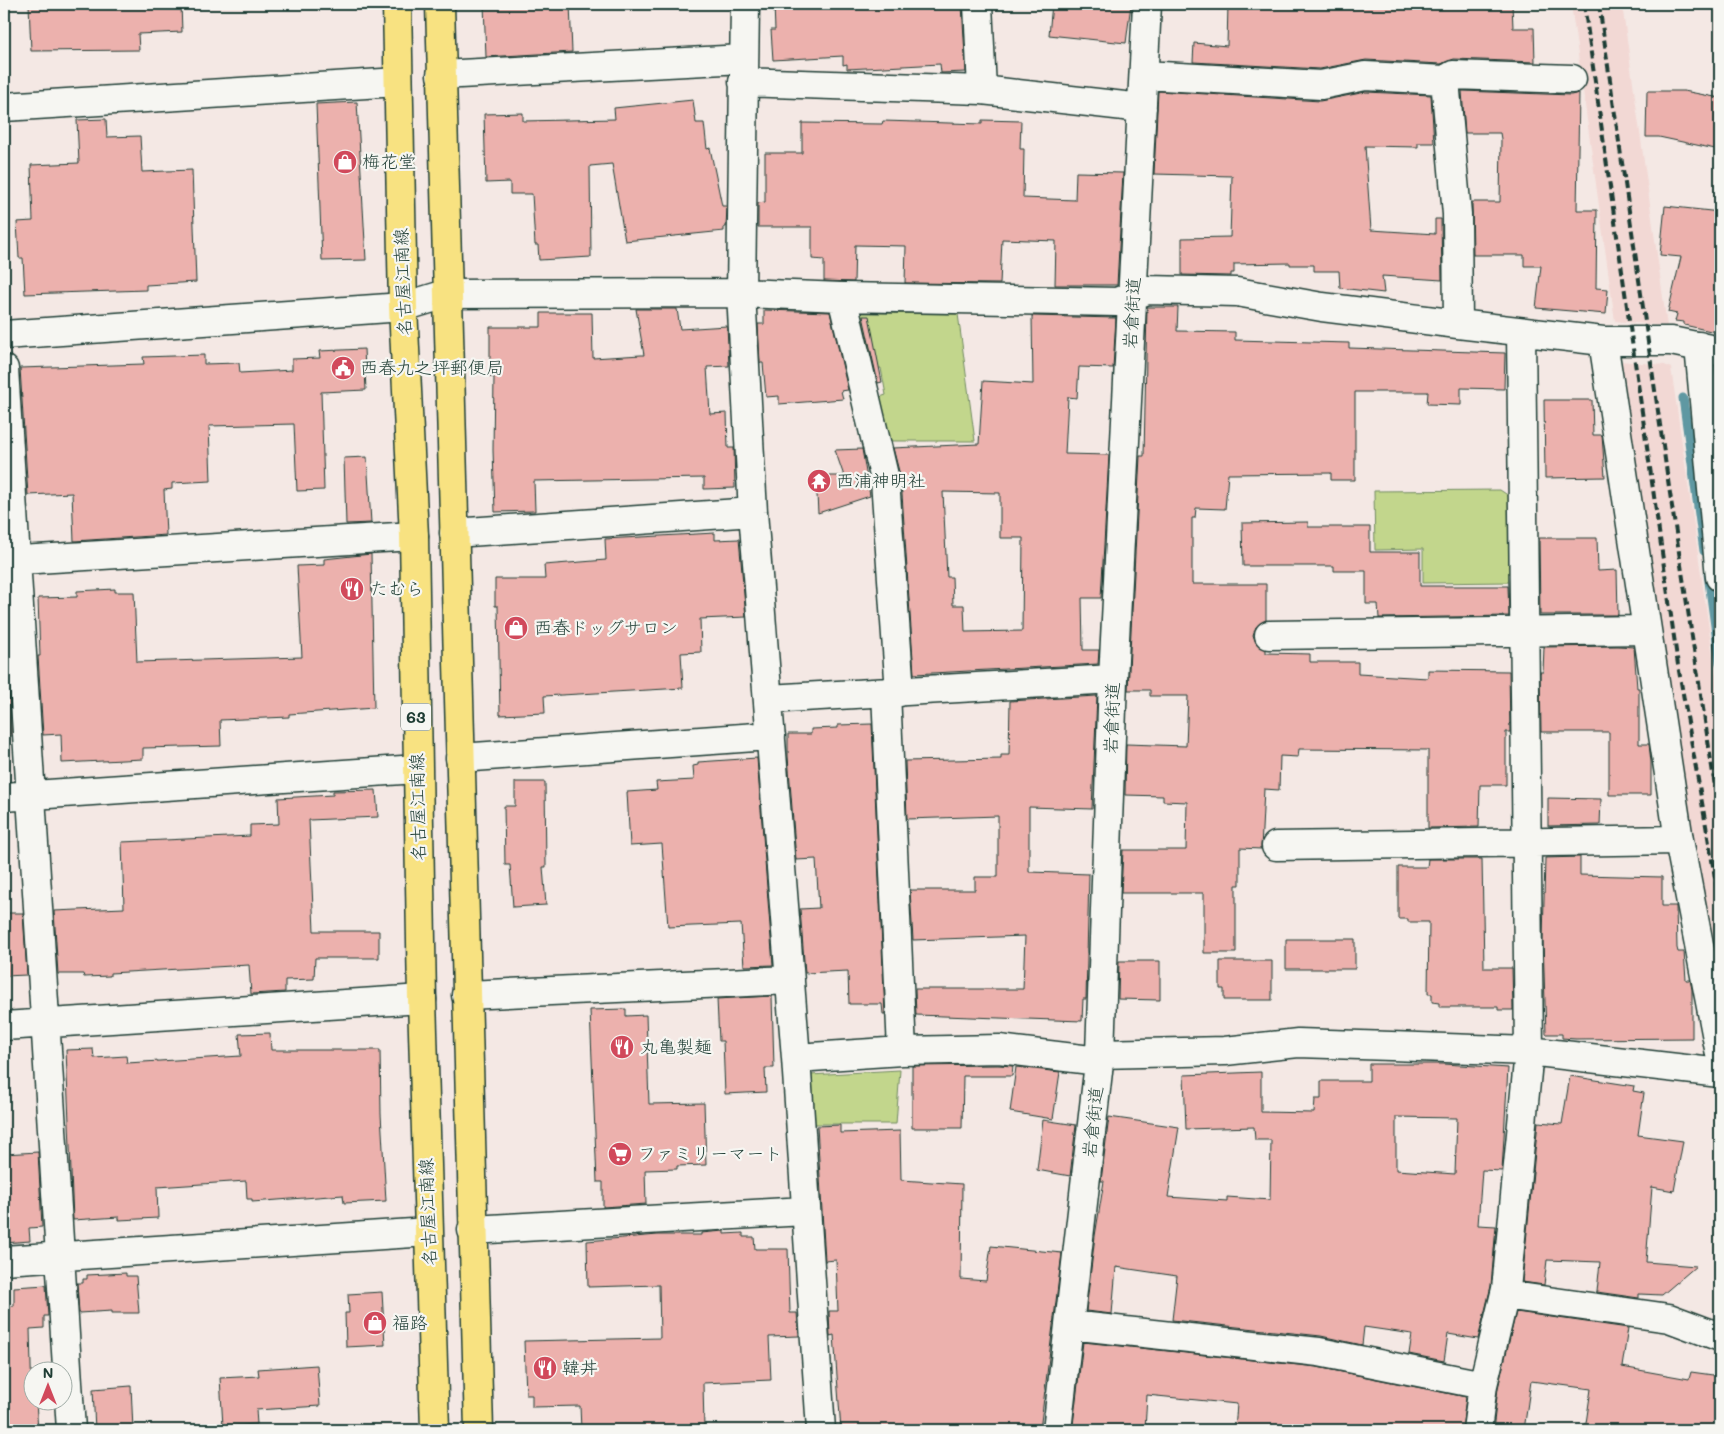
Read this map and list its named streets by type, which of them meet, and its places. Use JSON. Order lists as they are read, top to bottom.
{
  "streets": {
    "main road": ["名古屋江南線", "63"],
    "street": ["岩倉街道"]
  },
  "places": {
    "shop": ["梅花堂", "西春ドッグサロン", "福路"],
    "public building": ["西春九之坪郵便局"],
    "temple": ["西浦神明社"],
    "restaurant": ["たむら", "丸亀製麺", "韓丼"],
    "supermarket": ["ファミリーマート"]
  },
  "north": "top"
}
